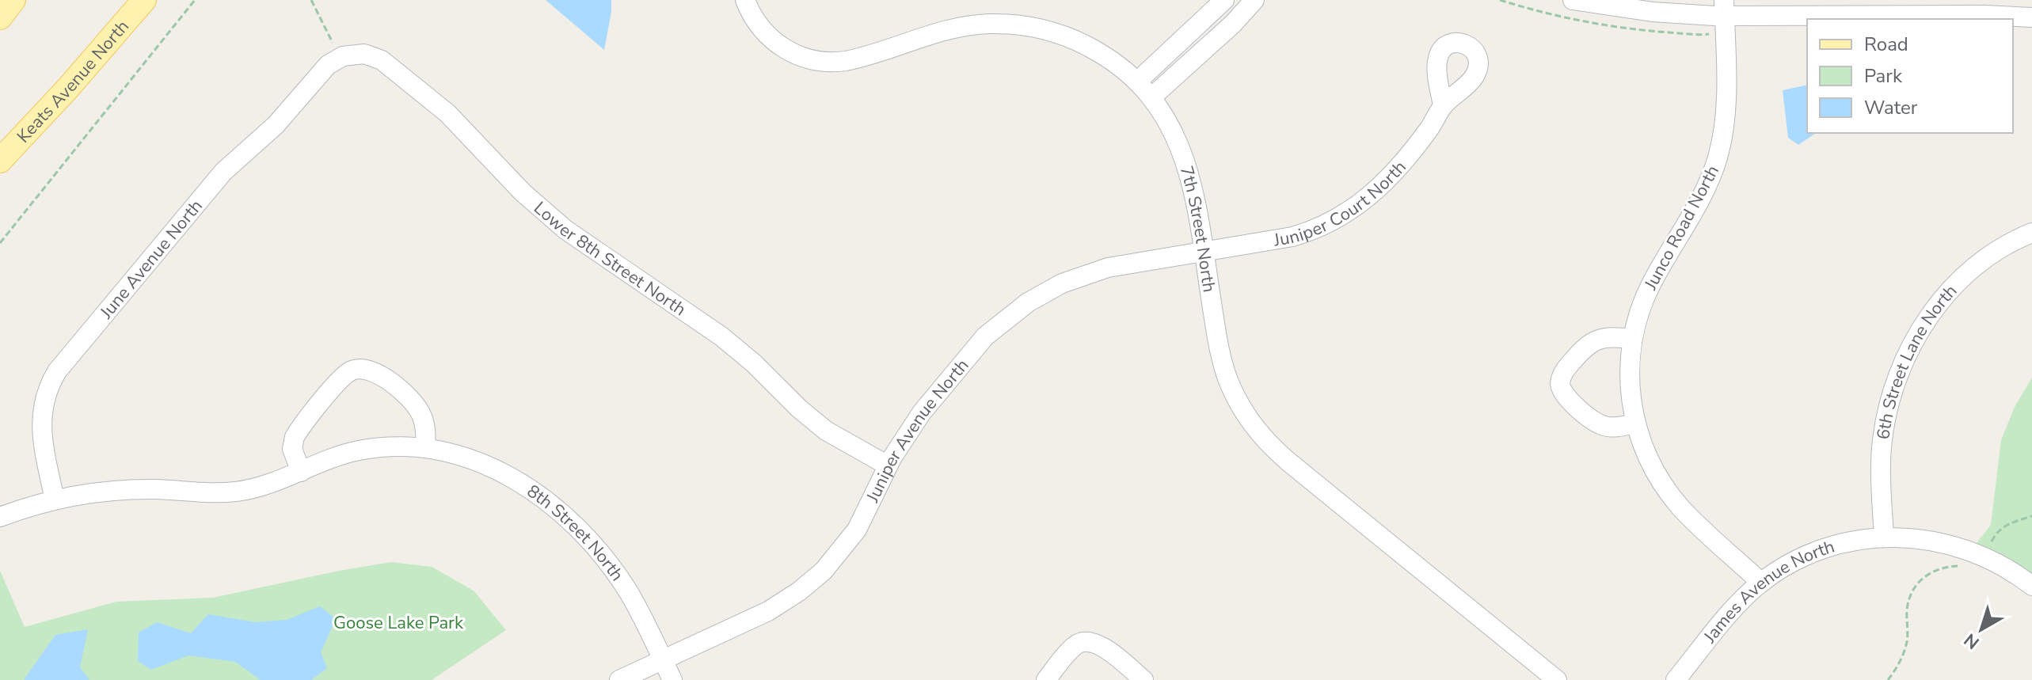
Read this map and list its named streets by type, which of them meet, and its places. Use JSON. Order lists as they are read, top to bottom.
{
  "streets": {
    "main road": ["Keats Avenue North"],
    "street": [
      "Juniper Court North",
      "Junco Road North",
      "7th Street North",
      "Lower 8th Street North",
      "June Avenue North",
      "6th Street Lane North",
      "Juniper Avenue North",
      "8th Street North",
      "James Avenue North"
    ]
  },
  "crossings": [
    ["Juniper Court North", "7th Street North"],
    ["Juniper Court North", "Juniper Avenue North"],
    ["Junco Road North", "James Avenue North"],
    ["7th Street North", "Juniper Avenue North"],
    ["Lower 8th Street North", "June Avenue North"],
    ["Lower 8th Street North", "Juniper Avenue North"],
    ["June Avenue North", "8th Street North"],
    ["6th Street Lane North", "James Avenue North"],
    ["Juniper Avenue North", "8th Street North"]
  ],
  "parks": ["Goose Lake Park"],
  "legend": ["Road", "Park", "Water"],
  "north": "bottom left"
}
